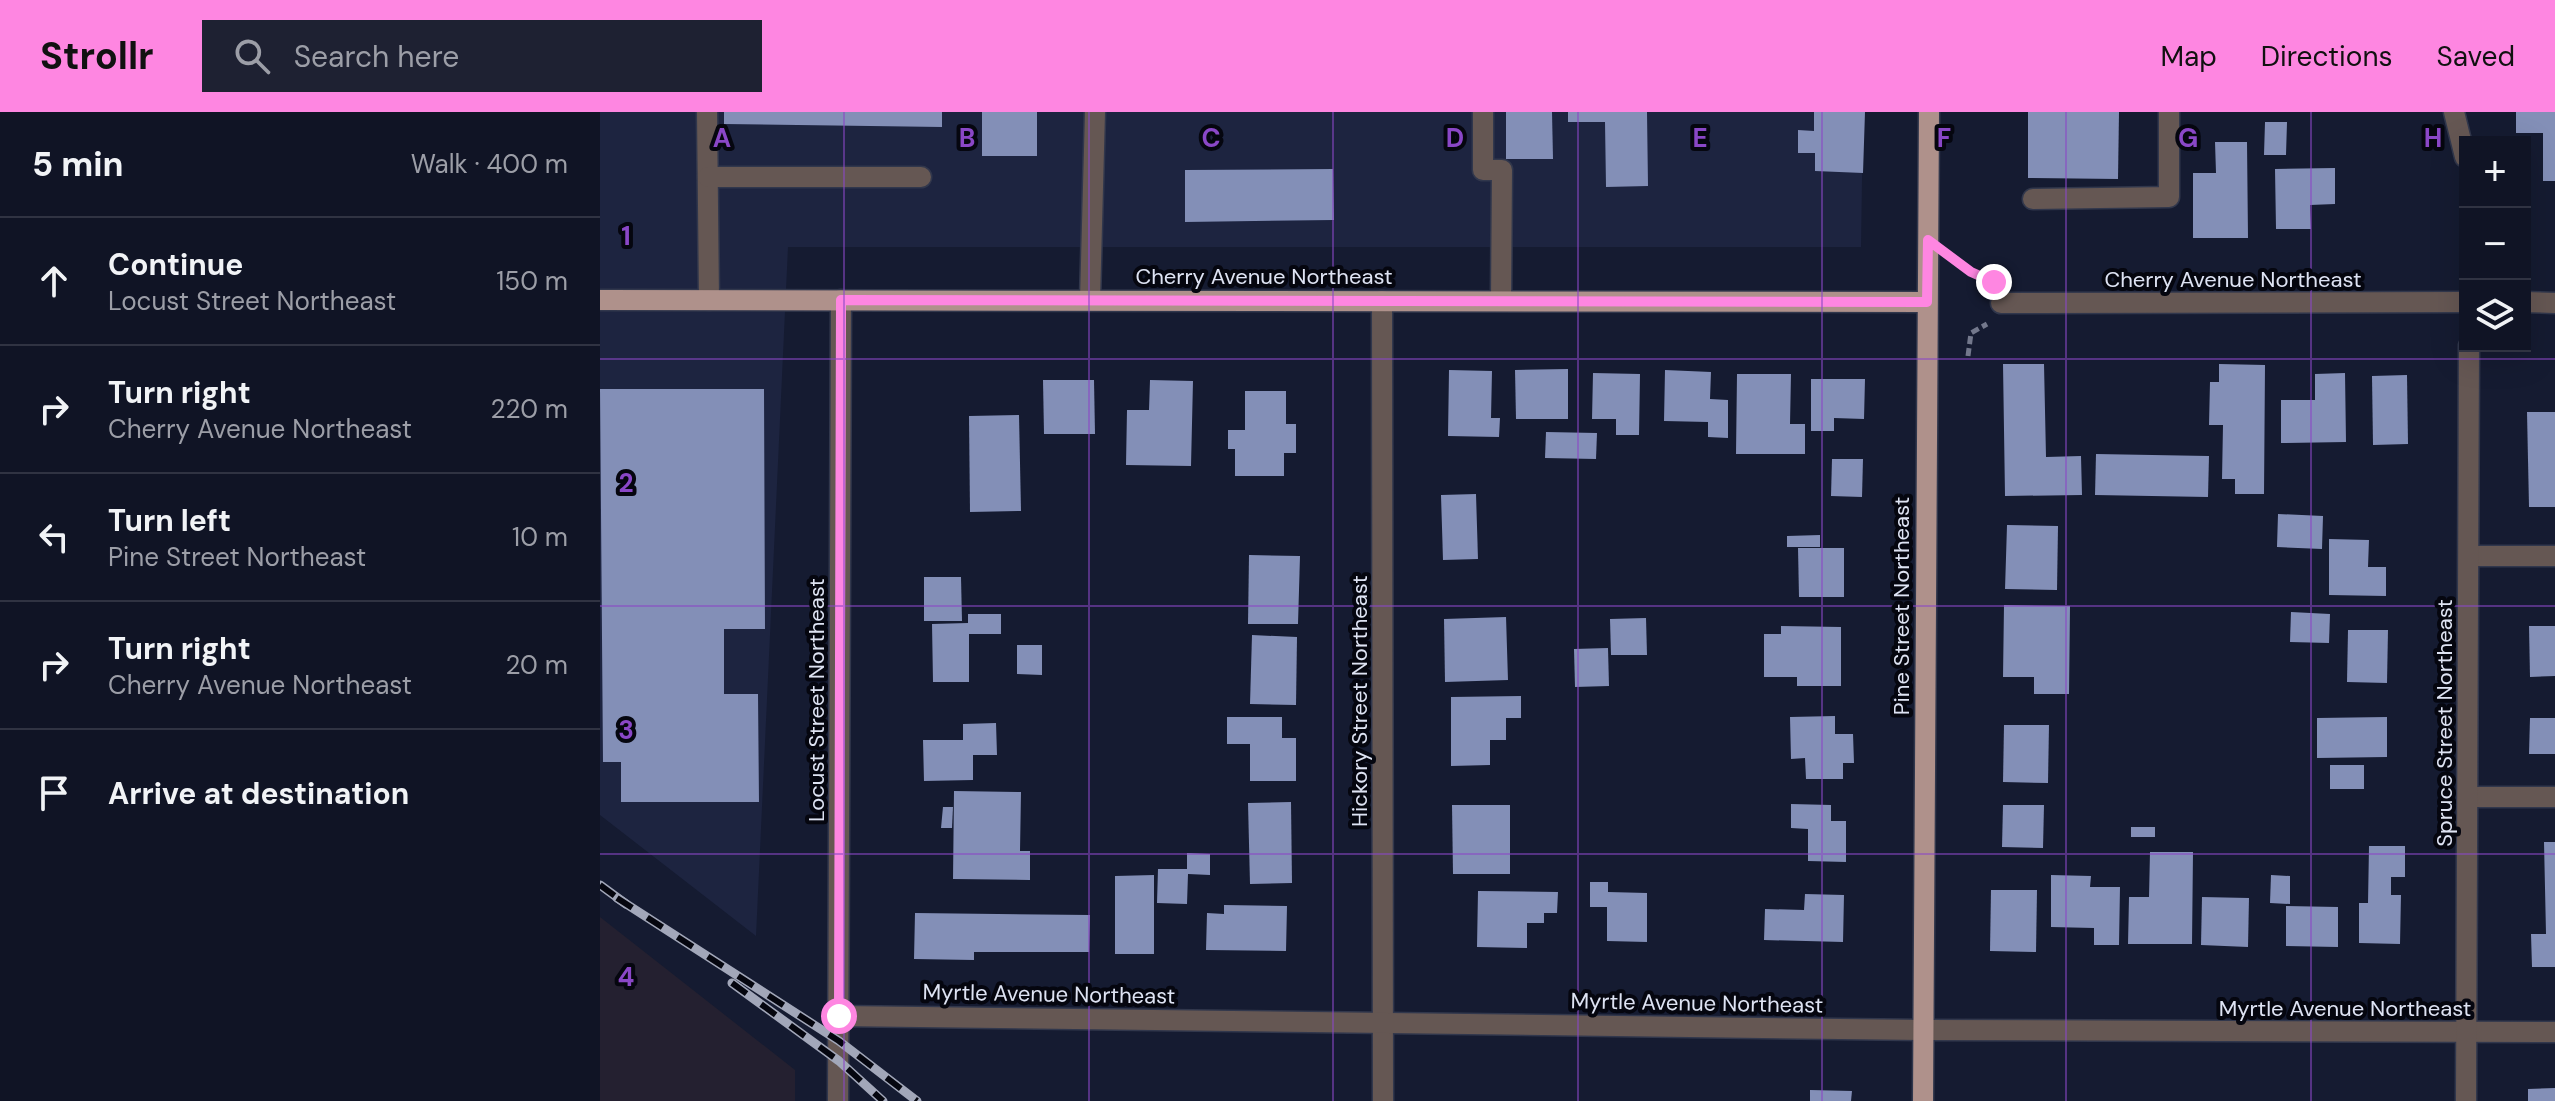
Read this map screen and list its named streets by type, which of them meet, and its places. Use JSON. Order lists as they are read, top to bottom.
{
  "streets": {
    "main road": ["Cherry Avenue Northeast", "Pine Street Northeast"],
    "street": [
      "Locust Street Northeast",
      "Hickory Street Northeast",
      "Spruce Street Northeast",
      "Myrtle Avenue Northeast"
    ]
  },
  "crossings": [
    ["Cherry Avenue Northeast", "Pine Street Northeast"],
    ["Cherry Avenue Northeast", "Locust Street Northeast"],
    ["Cherry Avenue Northeast", "Hickory Street Northeast"],
    ["Pine Street Northeast", "Myrtle Avenue Northeast"],
    ["Locust Street Northeast", "Myrtle Avenue Northeast"],
    ["Hickory Street Northeast", "Myrtle Avenue Northeast"],
    ["Spruce Street Northeast", "Myrtle Avenue Northeast"]
  ],
  "page": {
    "header": "Strollr",
    "search": "Search here",
    "nav": ["Map", "Directions", "Saved"],
    "heading": ["5 min", "Walk · 400 m"],
    "map_buttons": ["+", "−"],
    "list": [
      ["Continue", "Locust Street Northeast", "150 m"],
      ["Turn right", "Cherry Avenue Northeast", "220 m"],
      ["Turn left", "Pine Street Northeast", "10 m"],
      ["Turn right", "Cherry Avenue Northeast", "20 m"],
      "Arrive at destination"
    ]
  },
  "grid": {
    "columns": [
      "A",
      "B",
      "C",
      "D",
      "E",
      "F",
      "G",
      "H"
    ],
    "rows": [
      "1",
      "2",
      "3",
      "4"
    ]
  }
}
